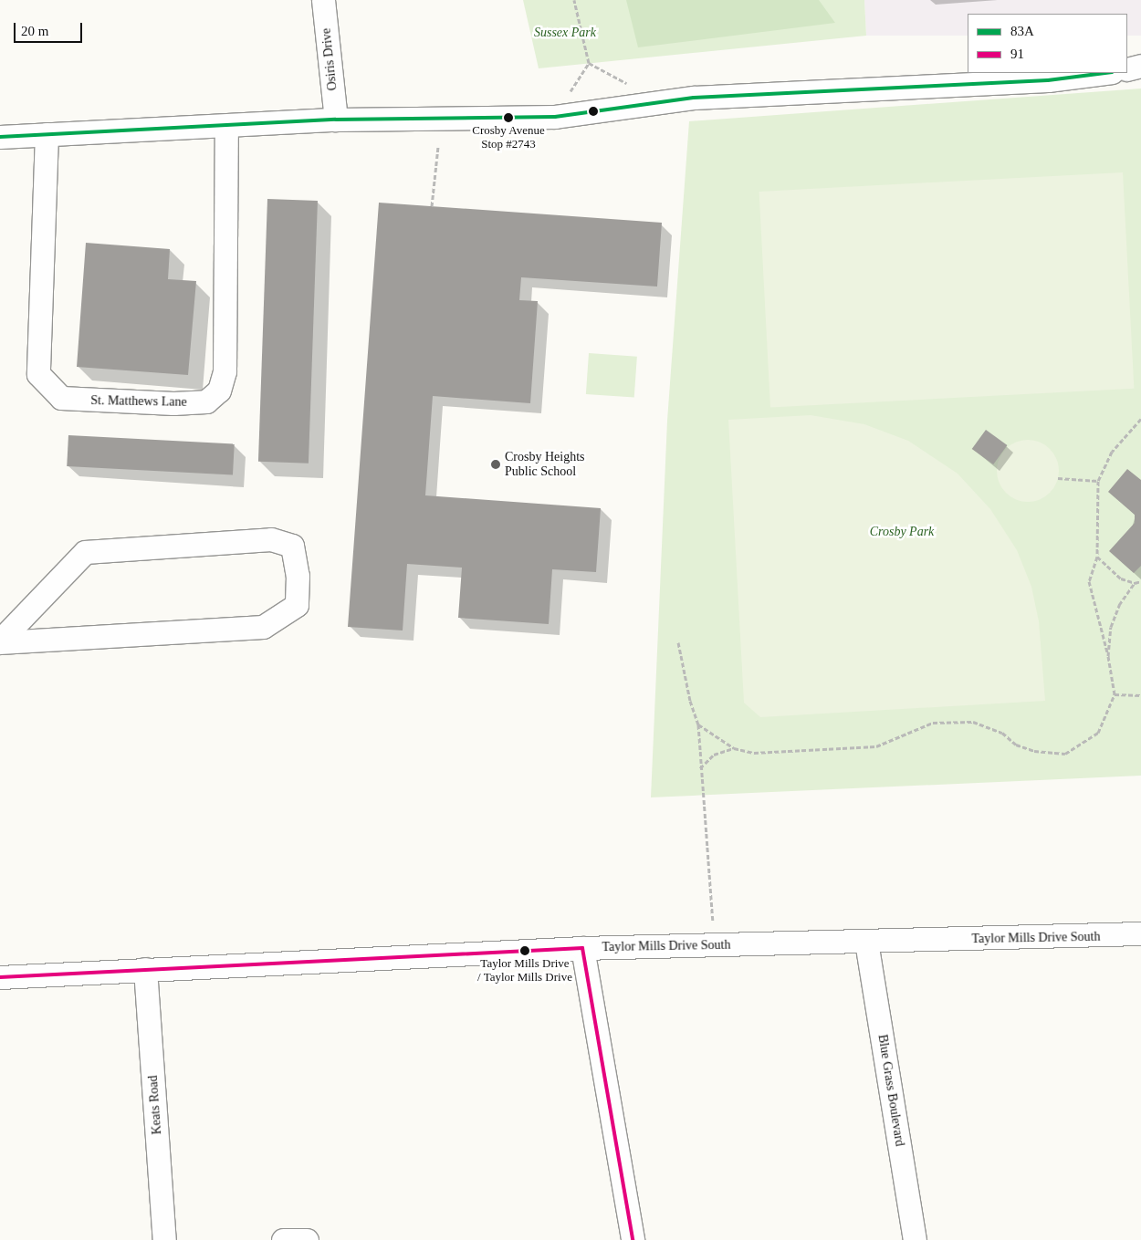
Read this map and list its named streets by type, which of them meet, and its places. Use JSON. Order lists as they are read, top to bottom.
{
  "streets": {
    "street": [
      "Osiris Drive",
      "St. Matthews Lane",
      "Taylor Mills Drive South",
      "Blue Grass Boulevard",
      "Keats Road"
    ]
  },
  "crossings": [
    ["Taylor Mills Drive South", "Blue Grass Boulevard"],
    ["Taylor Mills Drive South", "Keats Road"]
  ],
  "parks": ["Sussex Park", "Crosby Park"],
  "places": ["Crosby Avenue Stop #2743", "Crosby Heights Public School", "Taylor Mills Drive / Taylor Mills Drive"],
  "lines": ["transit line 83A", "transit line 91"],
  "legend": ["83A", "91"],
  "scale_bar": "20 m"
}
